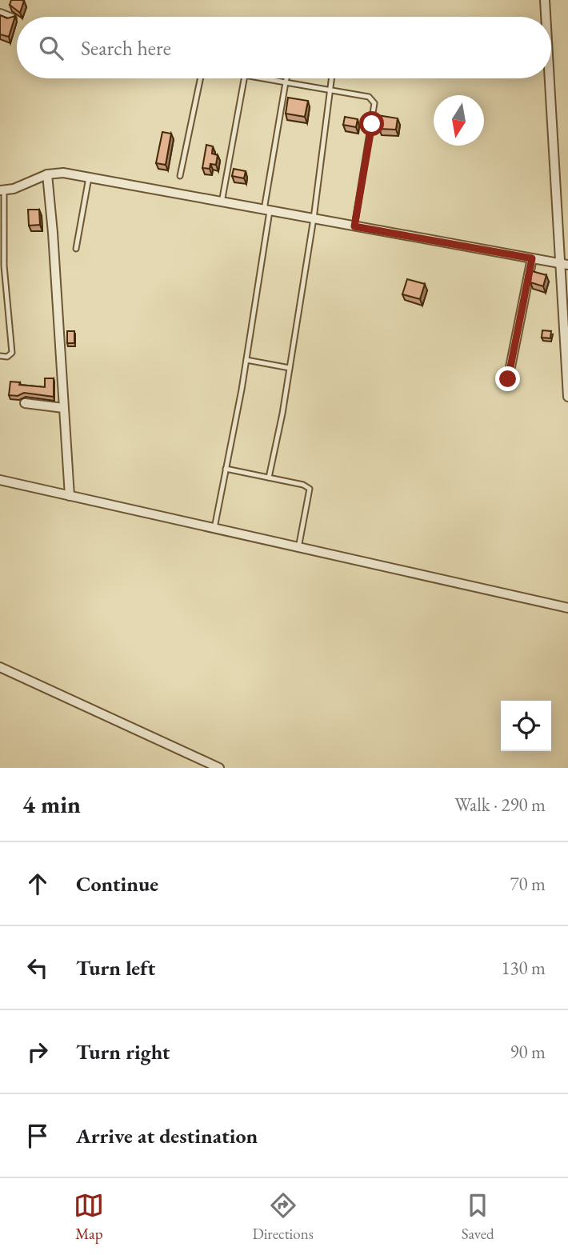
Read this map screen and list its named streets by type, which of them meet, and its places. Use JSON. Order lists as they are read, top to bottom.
{
  "north": "bottom",
  "page": {
    "search": "Search here",
    "heading": ["4 min", "Walk · 290 m"],
    "list": [
      ["Continue", "70 m"],
      ["Turn left", "130 m"],
      ["Turn right", "90 m"],
      "Arrive at destination"
    ],
    "nav": ["Map", "Directions", "Saved"]
  }
}
